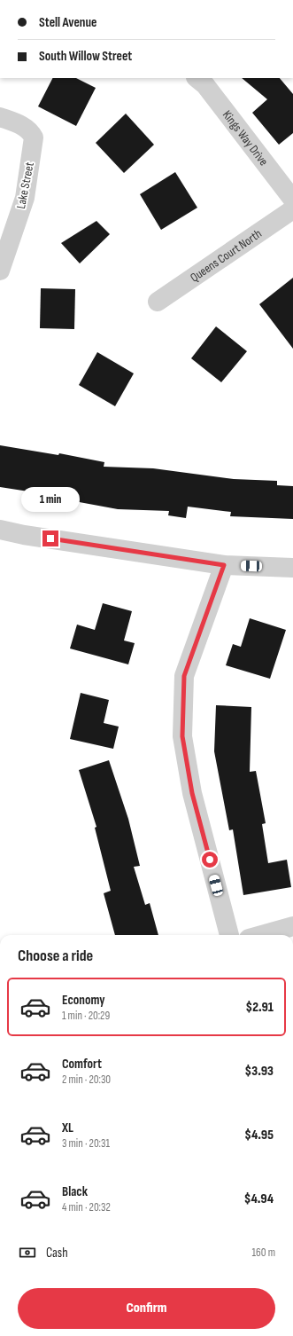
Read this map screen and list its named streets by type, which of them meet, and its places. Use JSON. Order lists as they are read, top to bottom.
{
  "streets": {
    "street": ["Kings Way Drive", "Lake Street", "Queens Court North"]
  },
  "page": {
    "banner": ["Stell Avenue", "South Willow Street"],
    "bubble": "1 min",
    "heading": "Choose a ride",
    "list": [
      {
        "name": "Economy",
        "note": "1 min · 20:29",
        "value": "$2.91"
      },
      {
        "name": "Comfort",
        "note": "2 min · 20:30",
        "value": "$3.93"
      },
      {
        "name": "XL",
        "note": "3 min · 20:31",
        "value": "$4.95"
      },
      {
        "name": "Black",
        "note": "4 min · 20:32",
        "value": "$4.94"
      }
    ],
    "pay": ["Cash", "160 m"],
    "buttons": "Confirm"
  }
}
